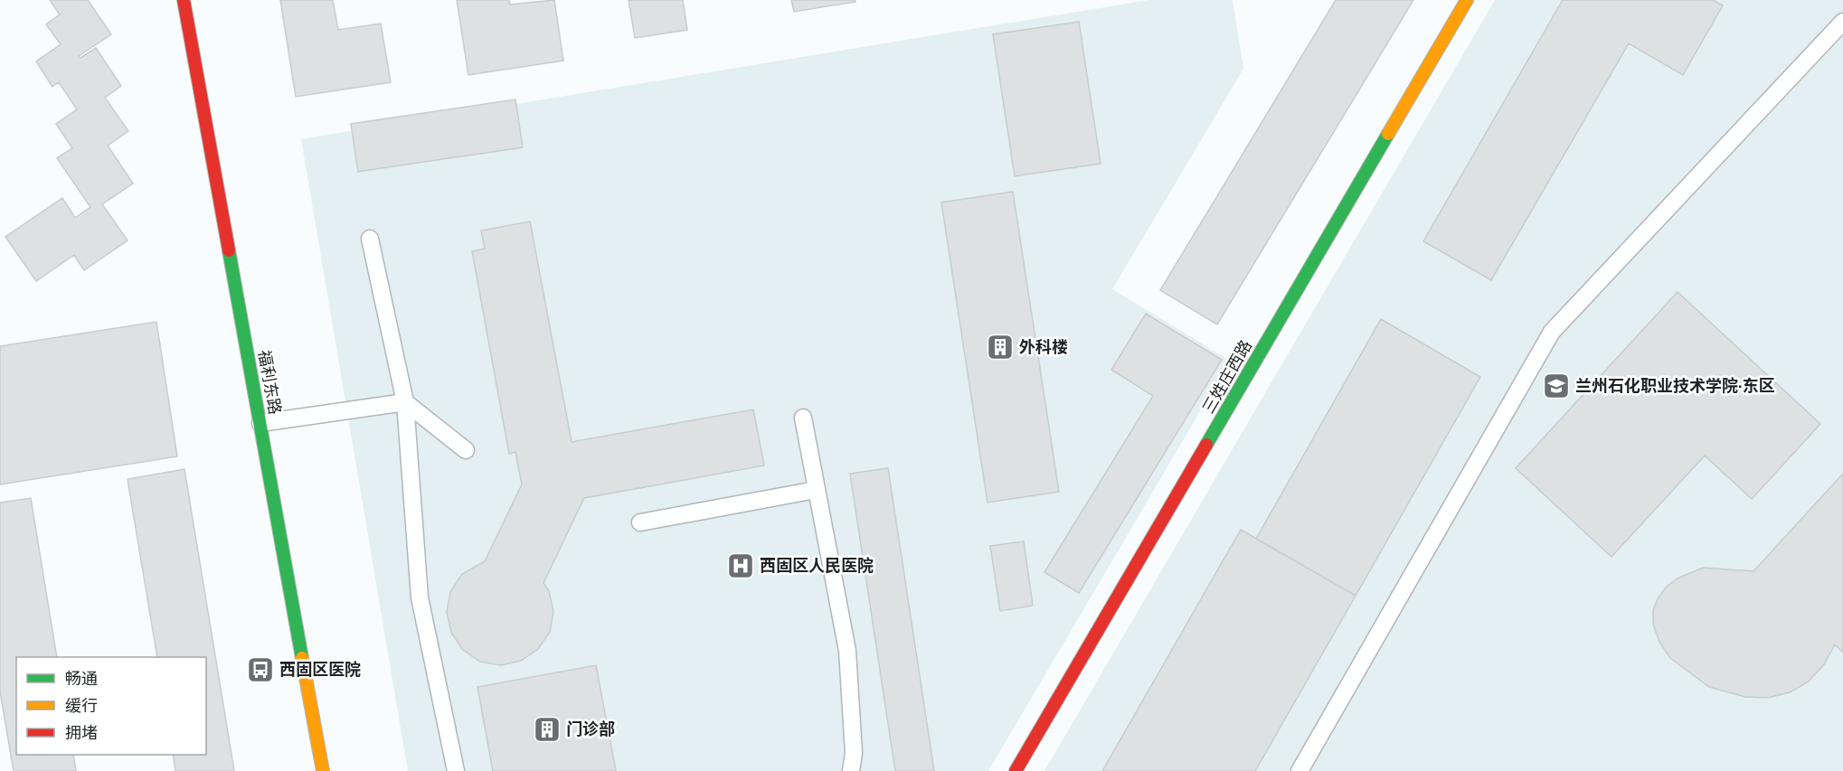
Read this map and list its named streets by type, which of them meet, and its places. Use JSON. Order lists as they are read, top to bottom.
{
  "streets": {
    "street": ["三姓庄西路", "福利东路"]
  },
  "places": {
    "building": ["外科楼", "门诊部"],
    "school or university": ["兰州石化职业技术学院·东区"],
    "hospital": ["西固区人民医院"],
    "bus stop": ["西固区医院"]
  },
  "legend": ["畅通", "缓行", "拥堵"]
}
